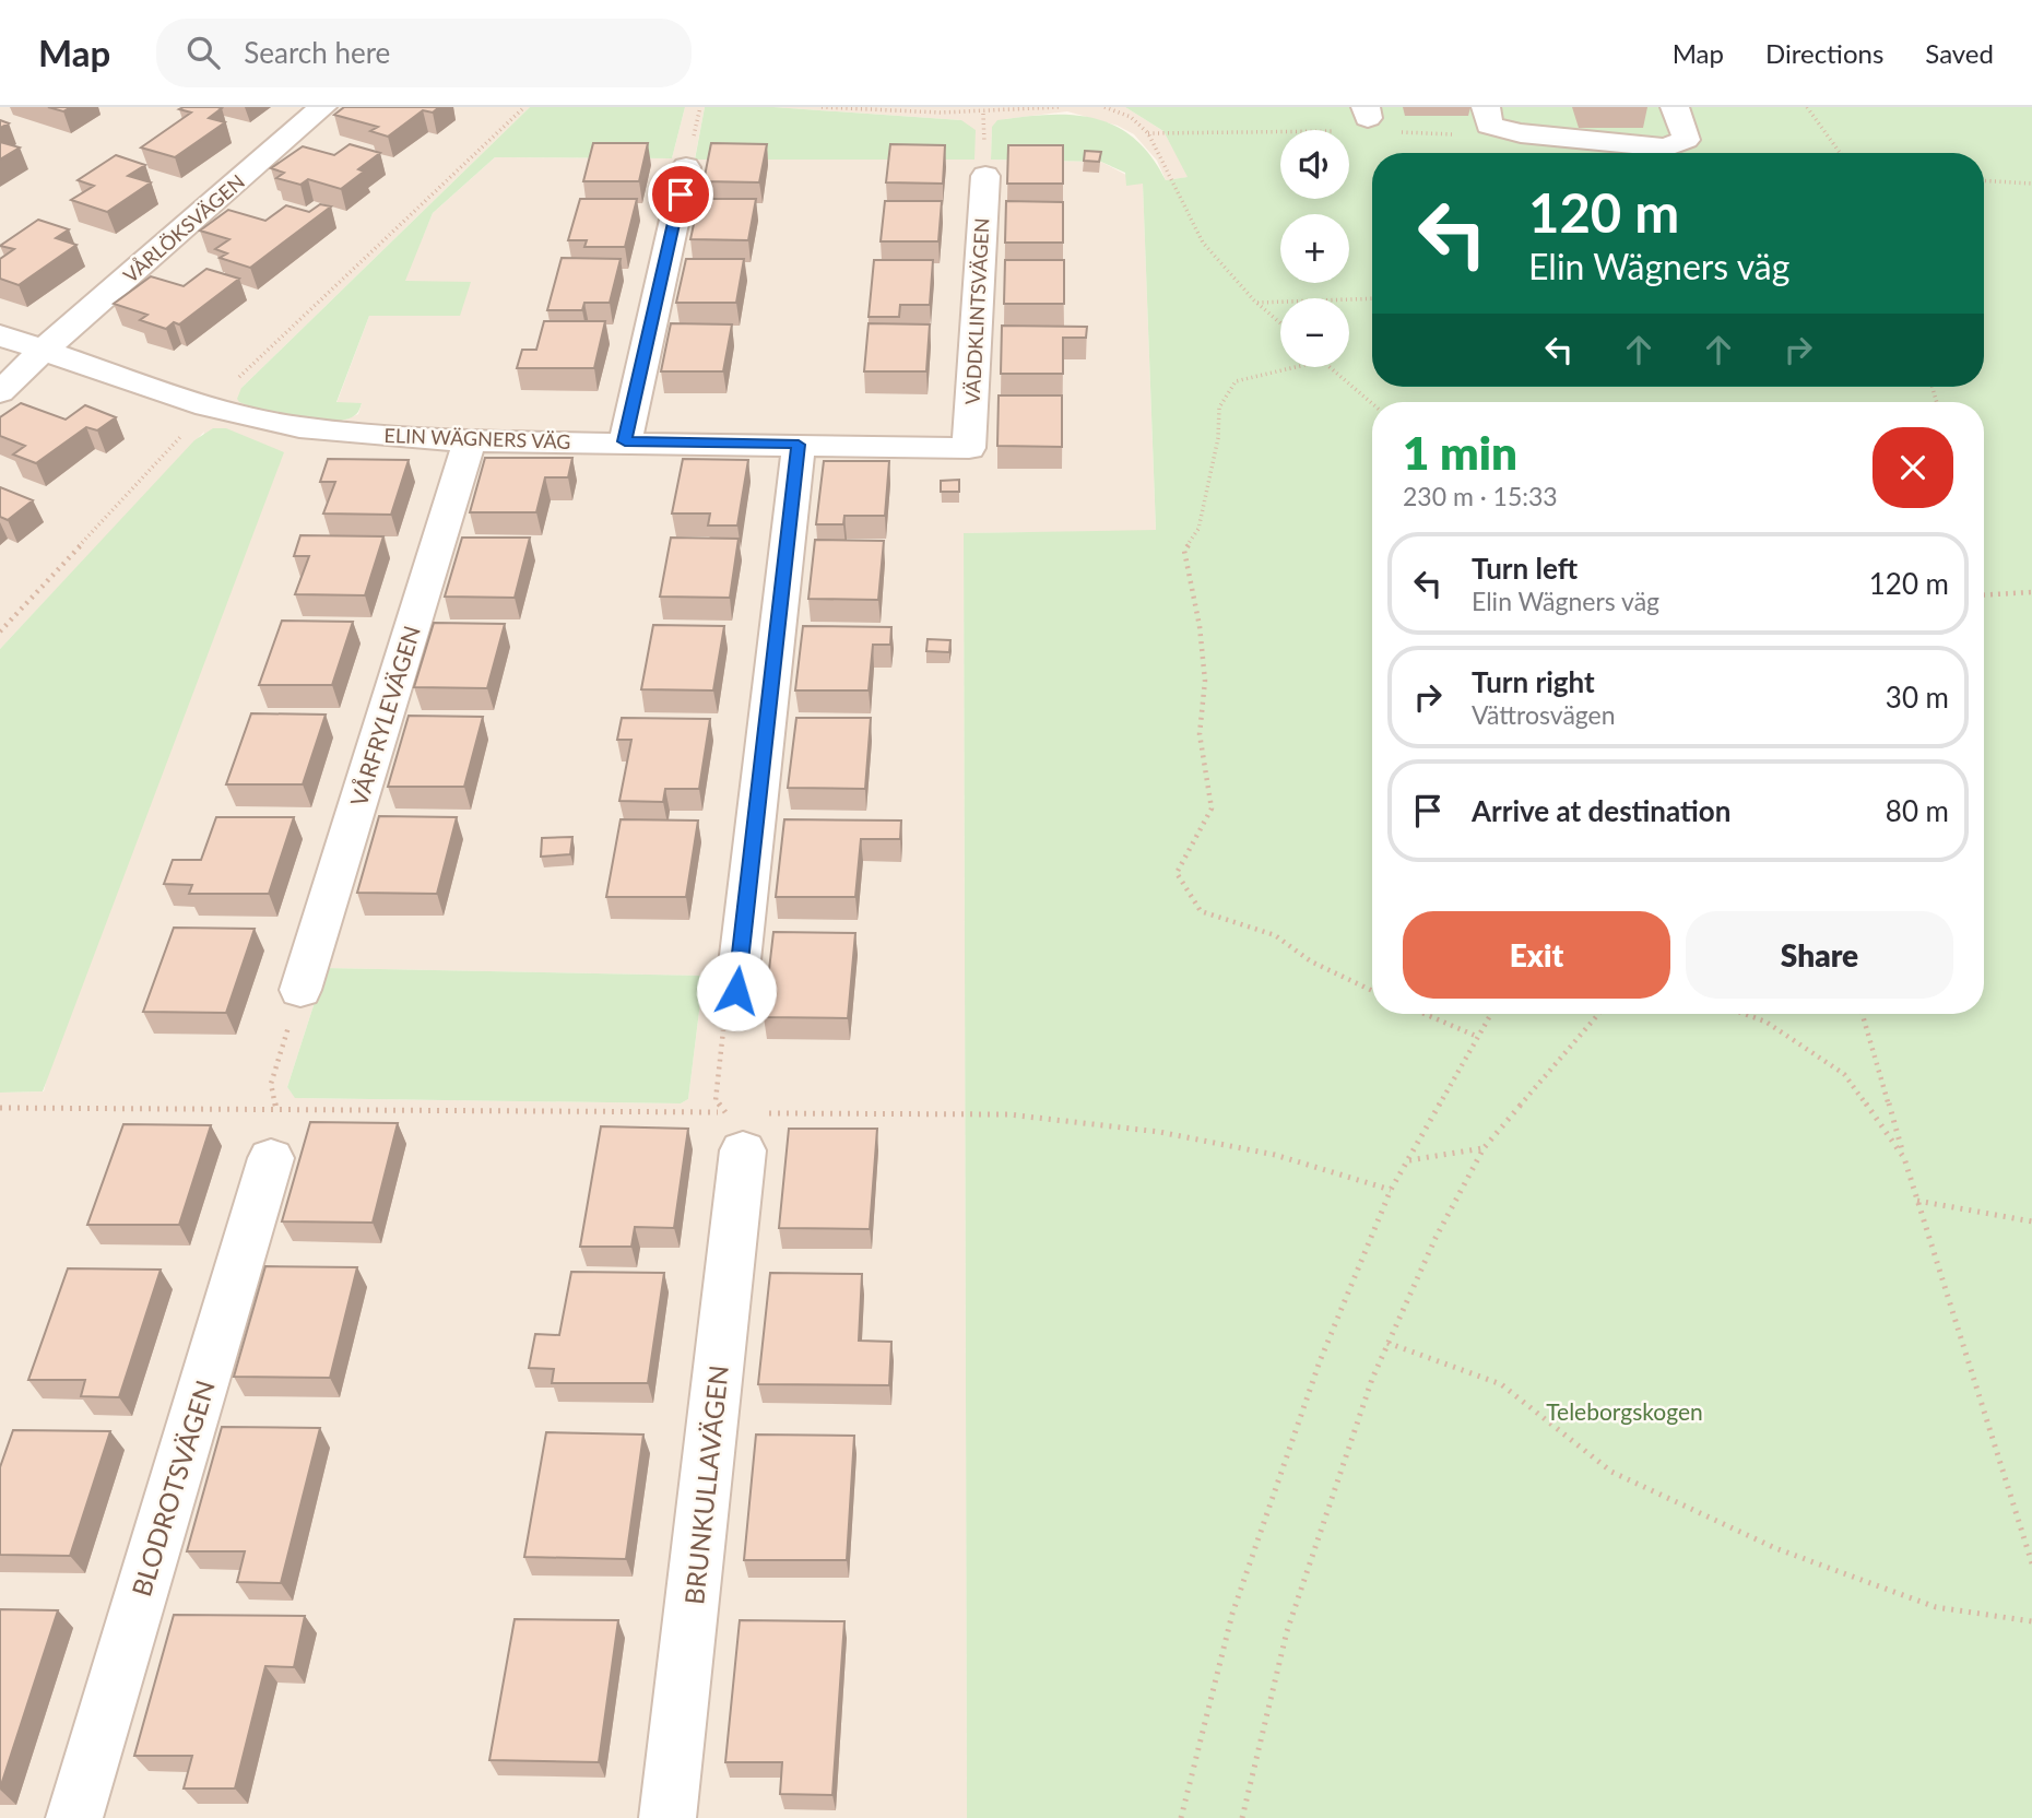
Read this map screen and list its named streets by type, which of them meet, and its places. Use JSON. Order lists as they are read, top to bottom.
{
  "streets": {
    "street": [
      "VÅRLÖKSVÄGEN",
      "VÄDDKLINTSVÄGEN",
      "ELIN WÄGNERS VÄG",
      "VÅRFRYLEVÄGEN",
      "BRUNKULLAVÄGEN",
      "BLODROTSVÄGEN"
    ]
  },
  "crossings": [
    ["VÅRLÖKSVÄGEN", "ELIN WÄGNERS VÄG"],
    ["VÄDDKLINTSVÄGEN", "ELIN WÄGNERS VÄG"],
    ["ELIN WÄGNERS VÄG", "VÅRFRYLEVÄGEN"]
  ],
  "parks": ["Teleborgskogen"],
  "page": {
    "header": "Map",
    "search": "Search here",
    "nav": ["Map", "Directions", "Saved"],
    "map_buttons": ["+", "−"],
    "turn": ["120 m", "Elin Wägners väg"],
    "heading": ["1 min", "230 m · 15:33"],
    "list": [
      {
        "name": "Turn left",
        "note": "Elin Wägners väg",
        "value": "120 m"
      },
      {
        "name": "Turn right",
        "note": "Vättrosvägen",
        "value": "30 m"
      },
      {
        "name": "Arrive at destination",
        "value": "80 m"
      }
    ],
    "buttons": ["Exit", "Share"]
  }
}
